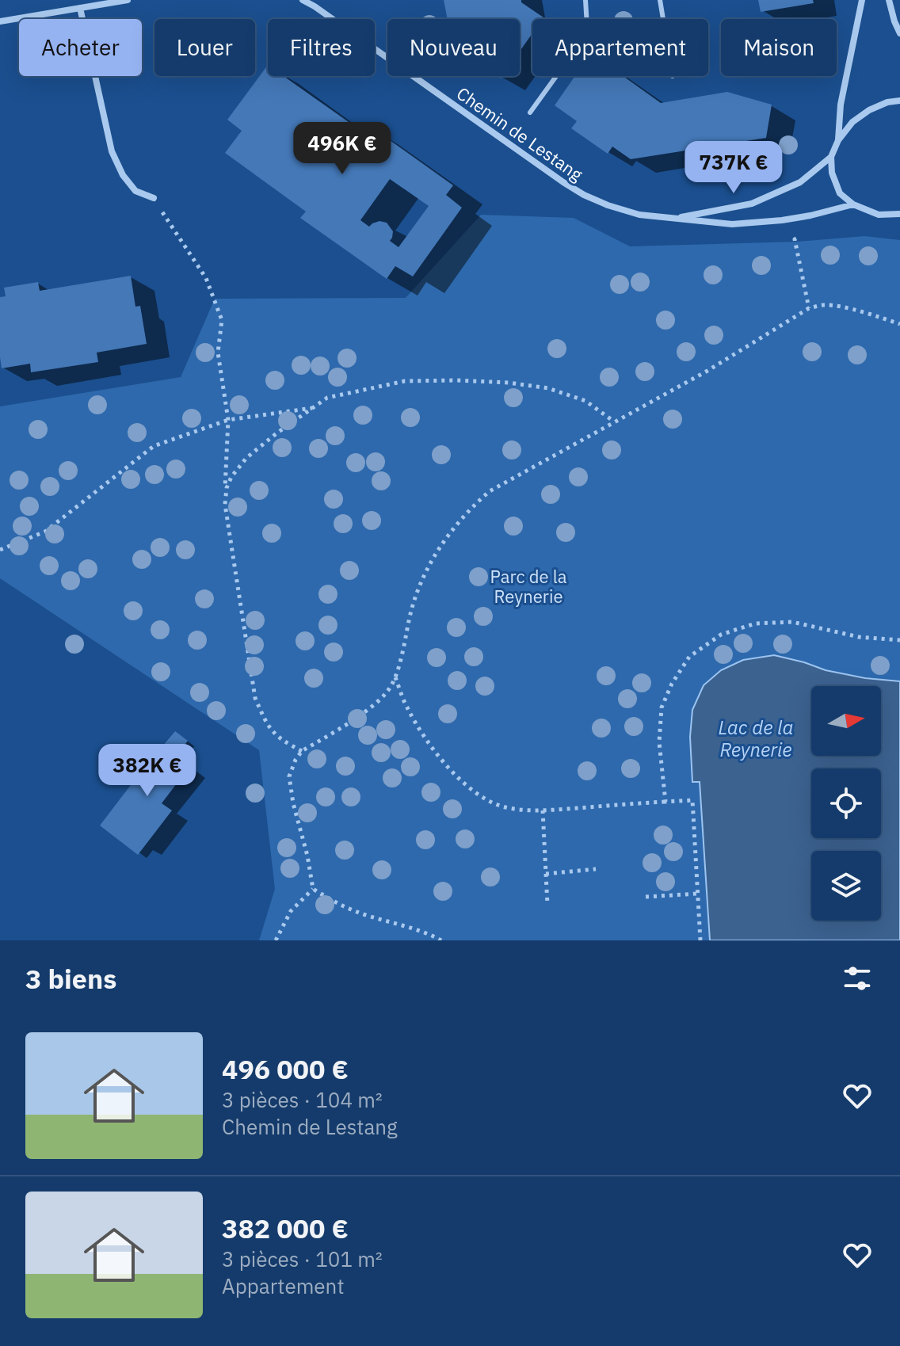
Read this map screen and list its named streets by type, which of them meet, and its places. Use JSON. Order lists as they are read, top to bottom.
{
  "streets": {
    "street": ["Chemin de Lestang"]
  },
  "water": ["Lac de la Reynerie"],
  "parks": ["Parc de la Reynerie"],
  "north": "right",
  "page": {
    "chip": [
      "Acheter",
      "Louer",
      "Filtres",
      "Nouveau",
      "Appartement",
      "Maison"
    ],
    "price": ["496K €", "737K €", "382K €"],
    "heading": "3 biens",
    "list": [
      {
        "name": "496 000 €",
        "note": "3 pièces · 104 m² · Chemin de Lestang"
      },
      {
        "name": "382 000 €",
        "note": "3 pièces · 101 m² · Appartement"
      }
    ]
  }
}
